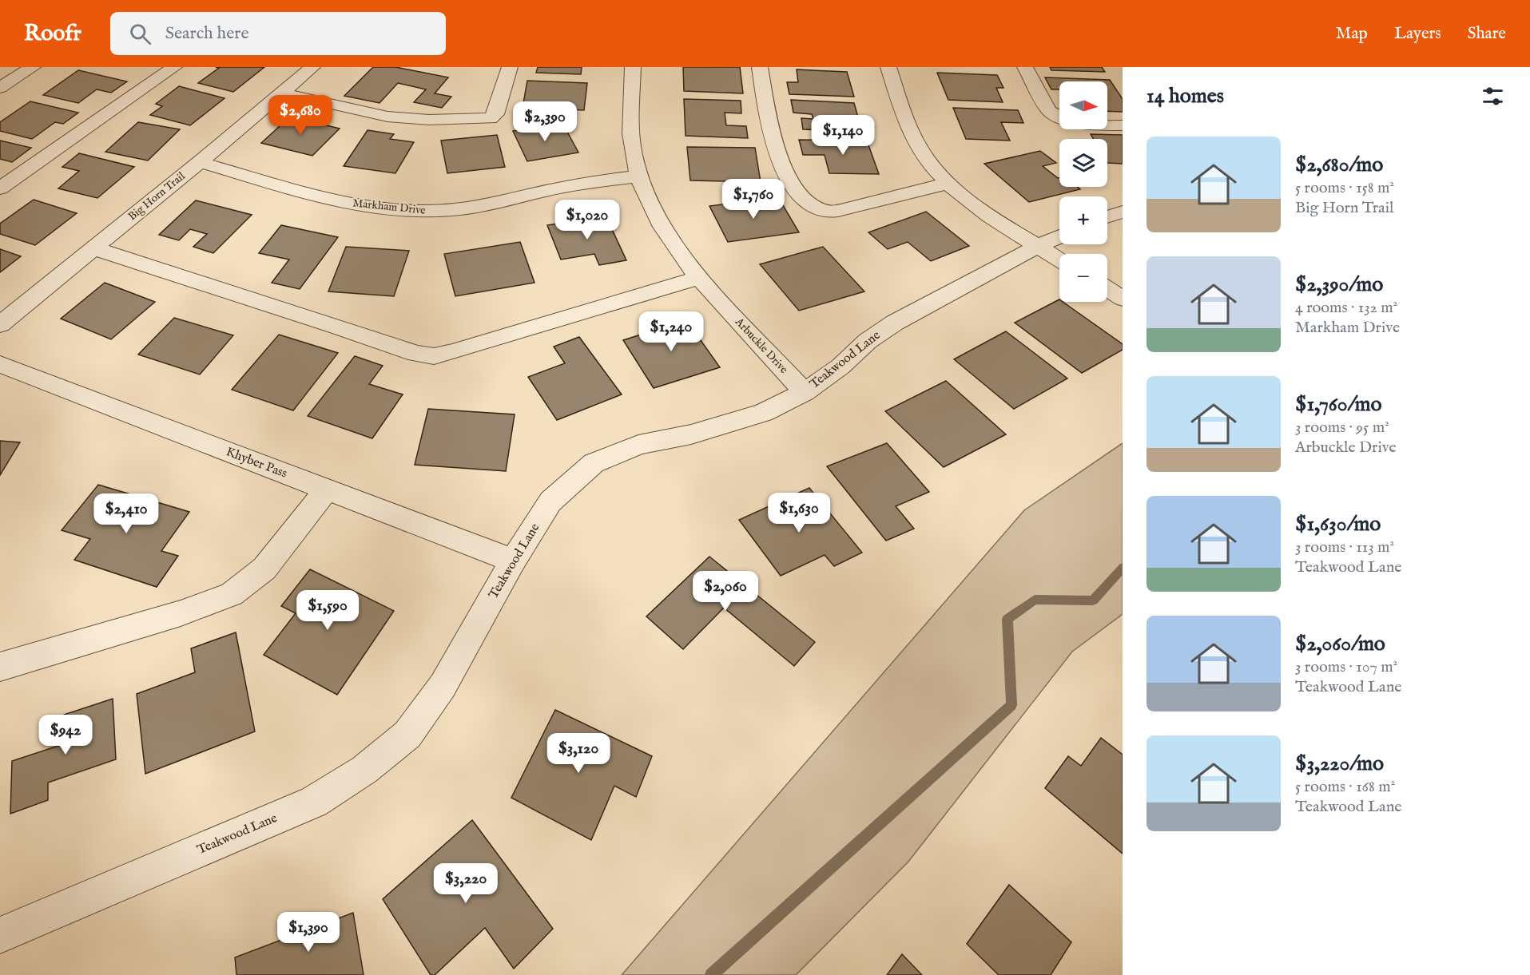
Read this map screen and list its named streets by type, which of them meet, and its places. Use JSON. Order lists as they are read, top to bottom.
{
  "streets": {
    "street": [
      "Big Horn Trail",
      "Markham Drive",
      "Arbuckle Drive",
      "Teakwood Lane",
      "Khyber Pass"
    ]
  },
  "crossings": [
    ["Big Horn Trail", "Markham Drive"],
    ["Markham Drive", "Arbuckle Drive"],
    ["Arbuckle Drive", "Teakwood Lane"],
    ["Teakwood Lane", "Khyber Pass"]
  ],
  "north": "right",
  "page": {
    "header": "Roofr",
    "search": "Search here",
    "nav": ["Map", "Layers", "Share"],
    "heading": "14 homes",
    "map_buttons": ["+", "−"],
    "price": [
      "$2,680",
      "$2,390",
      "$1,140",
      "$1,760",
      "$1,020",
      "$1,240",
      "$1,630",
      "$2,410",
      "$2,060",
      "$1,590",
      "$942",
      "$3,120",
      "$3,220",
      "$1,390"
    ],
    "list": [
      {
        "name": "$2,680/mo",
        "note": "5 rooms · 158 m² · Big Horn Trail"
      },
      {
        "name": "$2,390/mo",
        "note": "4 rooms · 132 m² · Markham Drive"
      },
      {
        "name": "$1,760/mo",
        "note": "3 rooms · 95 m² · Arbuckle Drive"
      },
      {
        "name": "$1,630/mo",
        "note": "3 rooms · 113 m² · Teakwood Lane"
      },
      {
        "name": "$2,060/mo",
        "note": "3 rooms · 107 m² · Teakwood Lane"
      },
      {
        "name": "$3,220/mo",
        "note": "5 rooms · 168 m² · Teakwood Lane"
      }
    ]
  }
}
